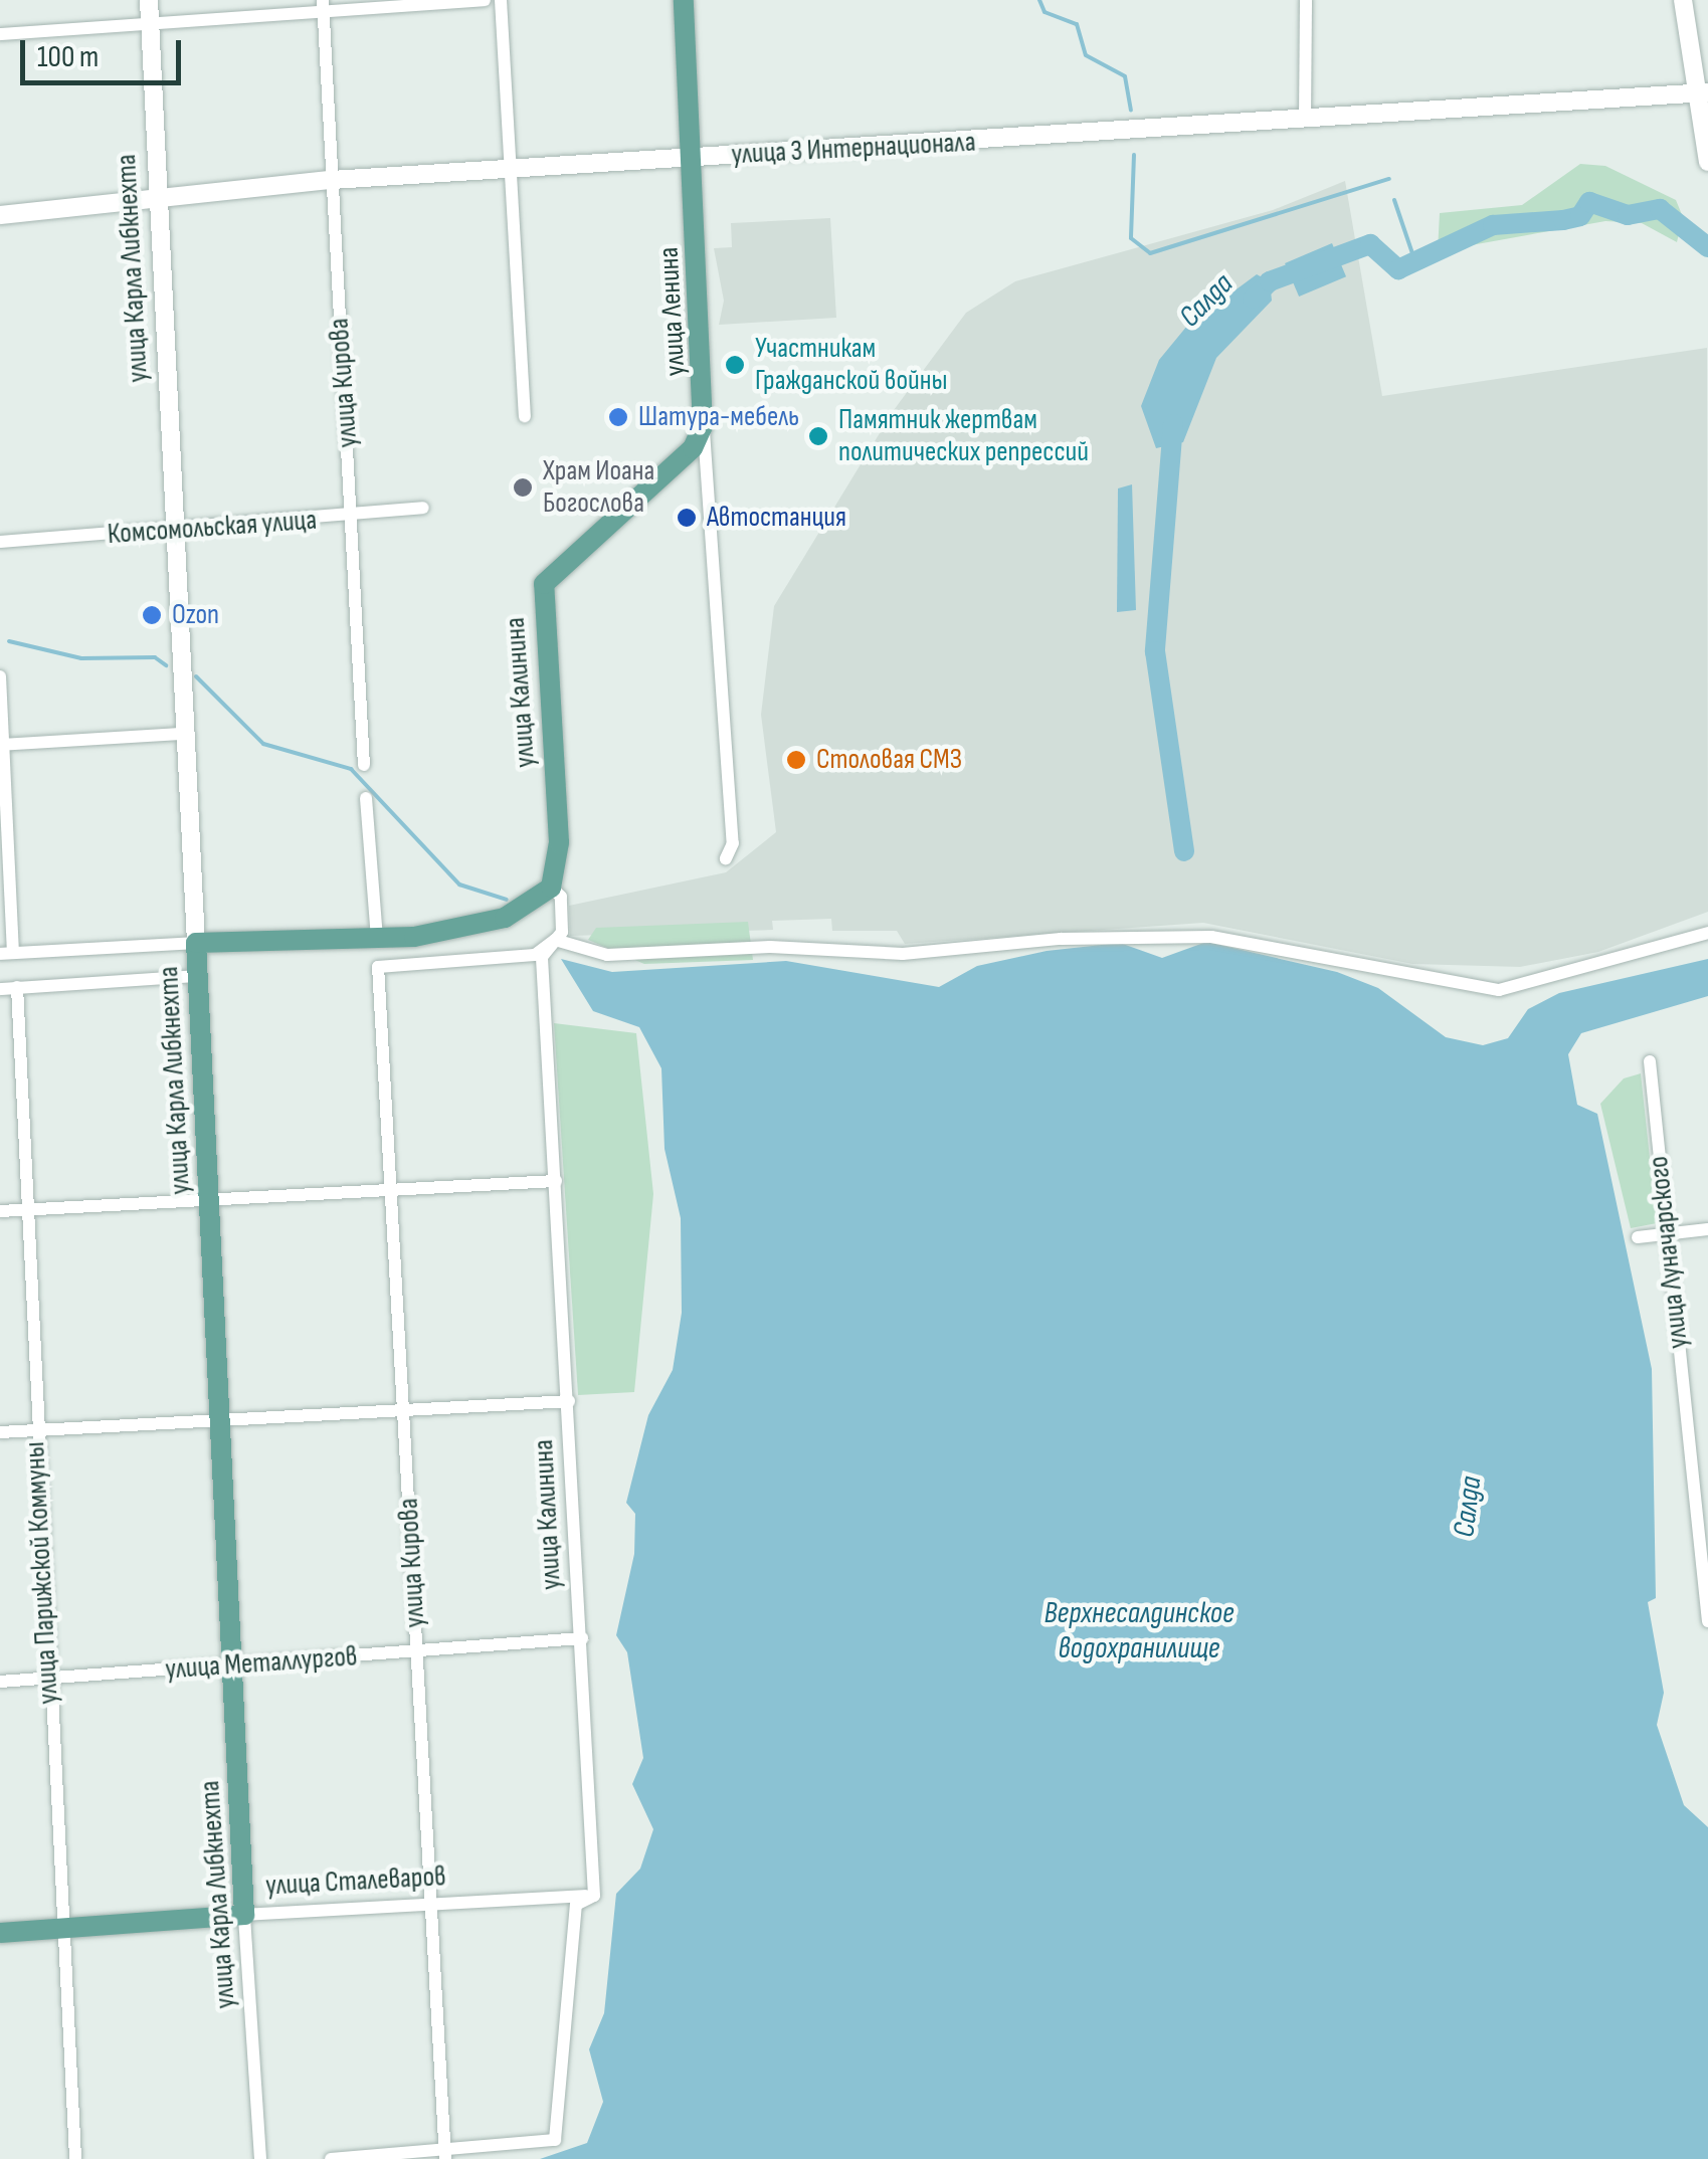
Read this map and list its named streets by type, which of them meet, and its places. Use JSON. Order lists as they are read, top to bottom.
{
  "streets": {
    "main road": [
      "улица 3 Интернационала",
      "улица Карла Либкнехта",
      "улица Ленина",
      "улица Калинина",
      "улица Сталеваров"
    ],
    "street": [
      "улица Кирова",
      "Комсомольская улица",
      "улица Луначарского",
      "улица Парижской Коммуны",
      "улица Металлургов"
    ]
  },
  "crossings": [
    ["улица 3 Интернационала", "улица Карла Либкнехта"],
    ["улица 3 Интернационала", "улица Ленина"],
    ["улица 3 Интернационала", "улица Кирова"],
    ["улица Карла Либкнехта", "Комсомольская улица"],
    ["улица Карла Либкнехта", "улица Металлургов"],
    ["улица Карла Либкнехта", "улица Сталеваров"],
    ["улица Ленина", "улица Калинина"],
    ["улица Кирова", "Комсомольская улица"],
    ["улица Кирова", "улица Калинина"],
    ["улица Кирова", "улица Металлургов"],
    ["улица Кирова", "улица Сталеваров"],
    ["улица Калинина", "улица Металлургов"],
    ["улица Калинина", "улица Сталеваров"],
    ["улица Парижской Коммуны", "улица Металлургов"],
    ["улица Парижской Коммуны", "улица Сталеваров"]
  ],
  "water": ["Салда", "Верхнесалдинское водохранилище"],
  "places": [
    "Участникам Гражданской войны",
    "Шатура-мебель",
    "Памятник жертвам политических репрессий",
    "Храм Иоана Богослова",
    "Автостанция",
    "Ozon",
    "Столовая СМЗ"
  ],
  "scale_bar": "100 m"
}
